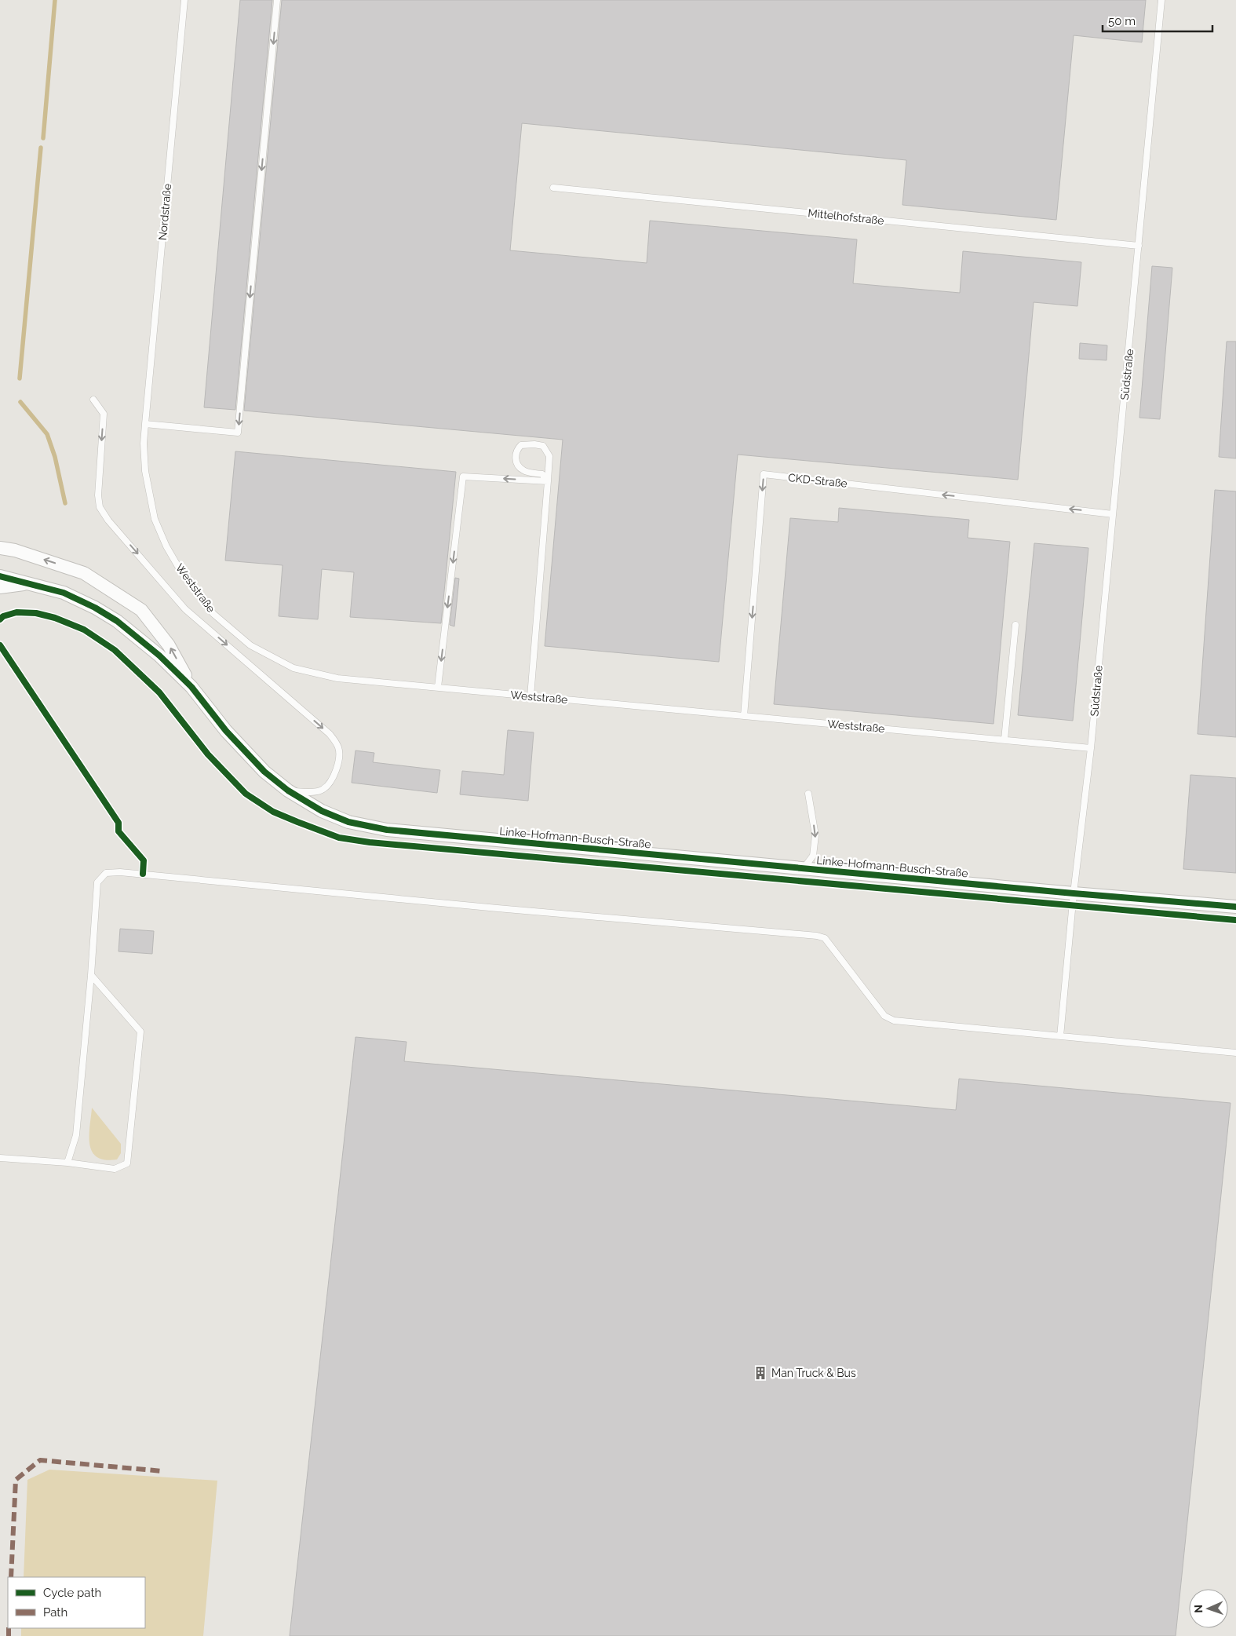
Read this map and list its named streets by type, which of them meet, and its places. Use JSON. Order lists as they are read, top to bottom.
{
  "streets": {
    "street": ["Linke-Hofmann-Busch-Straße"],
    "lane": [
      "Nordstraße",
      "Mittelhofstraße",
      "Südstraße",
      "CKD-Straße",
      "Weststraße"
    ]
  },
  "crossings": [
    ["Nordstraße", "Weststraße"],
    ["Mittelhofstraße", "Südstraße"],
    ["Südstraße", "CKD-Straße"],
    ["Südstraße", "Weststraße"],
    ["Südstraße", "Linke-Hofmann-Busch-Straße"],
    ["CKD-Straße", "Weststraße"]
  ],
  "places": {
    "building": ["Man Truck & Bus"]
  },
  "legend": ["Cycle path", "Path"],
  "scale_bar": "50 m",
  "north": "left"
}
